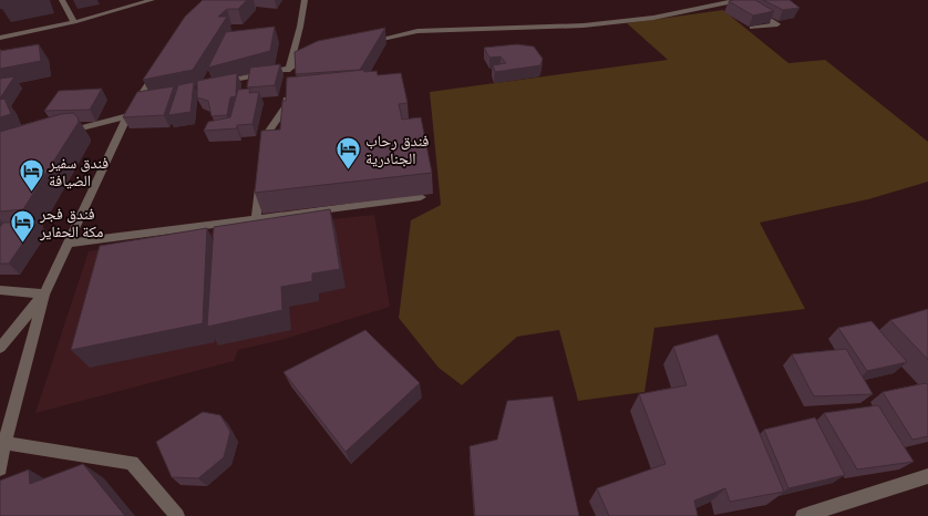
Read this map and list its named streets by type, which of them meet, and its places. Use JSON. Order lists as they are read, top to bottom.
{
  "places": {
    "hotel": ["فندق رحاب الجنادرية", "فندق سفير الضيافة", "فندق فجر مكة الحفاير"]
  }
}
